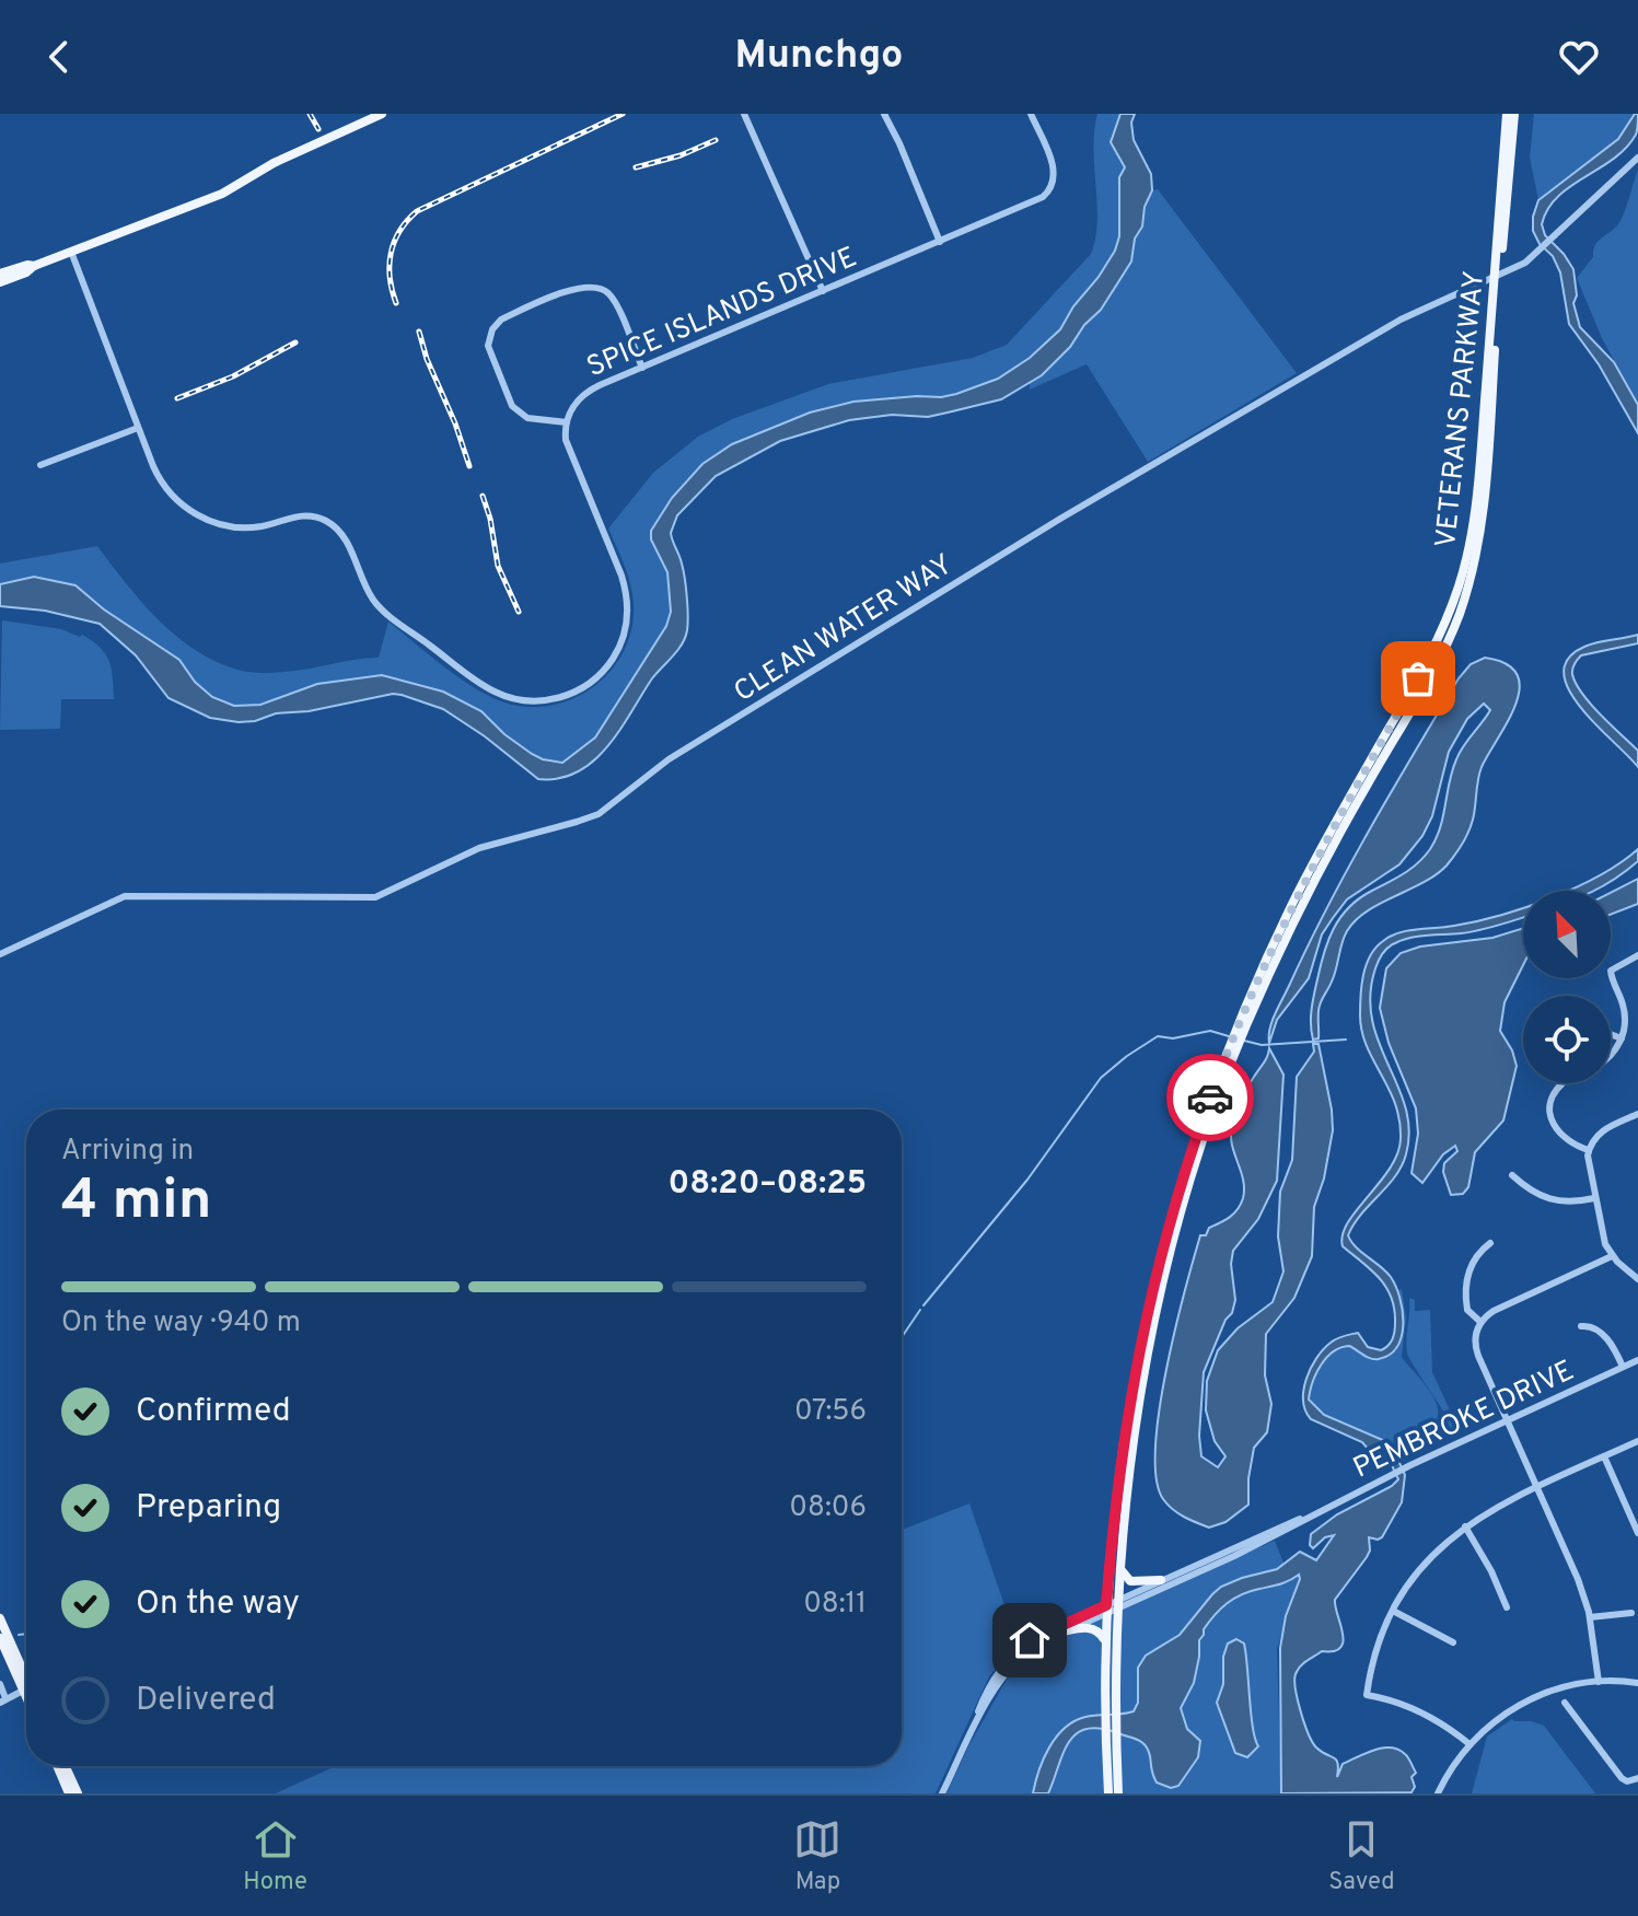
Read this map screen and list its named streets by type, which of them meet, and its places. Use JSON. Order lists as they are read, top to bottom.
{
  "streets": {
    "main road": ["VETERANS PARKWAY"],
    "street": ["SPICE ISLANDS DRIVE", "CLEAN WATER WAY", "PEMBROKE DRIVE"]
  },
  "crossings": [
    ["VETERANS PARKWAY", "PEMBROKE DRIVE"]
  ],
  "north": "top left",
  "page": {
    "header": "Munchgo",
    "heading": ["4 min", "Arriving in", "08:20–08:25"],
    "bar": "On the way · 940 m",
    "list": [
      ["Confirmed", "07:56"],
      ["Preparing", "08:06"],
      ["On the way", "08:11"],
      "Delivered"
    ],
    "tabs": ["Home", "Map", "Saved"]
  }
}
